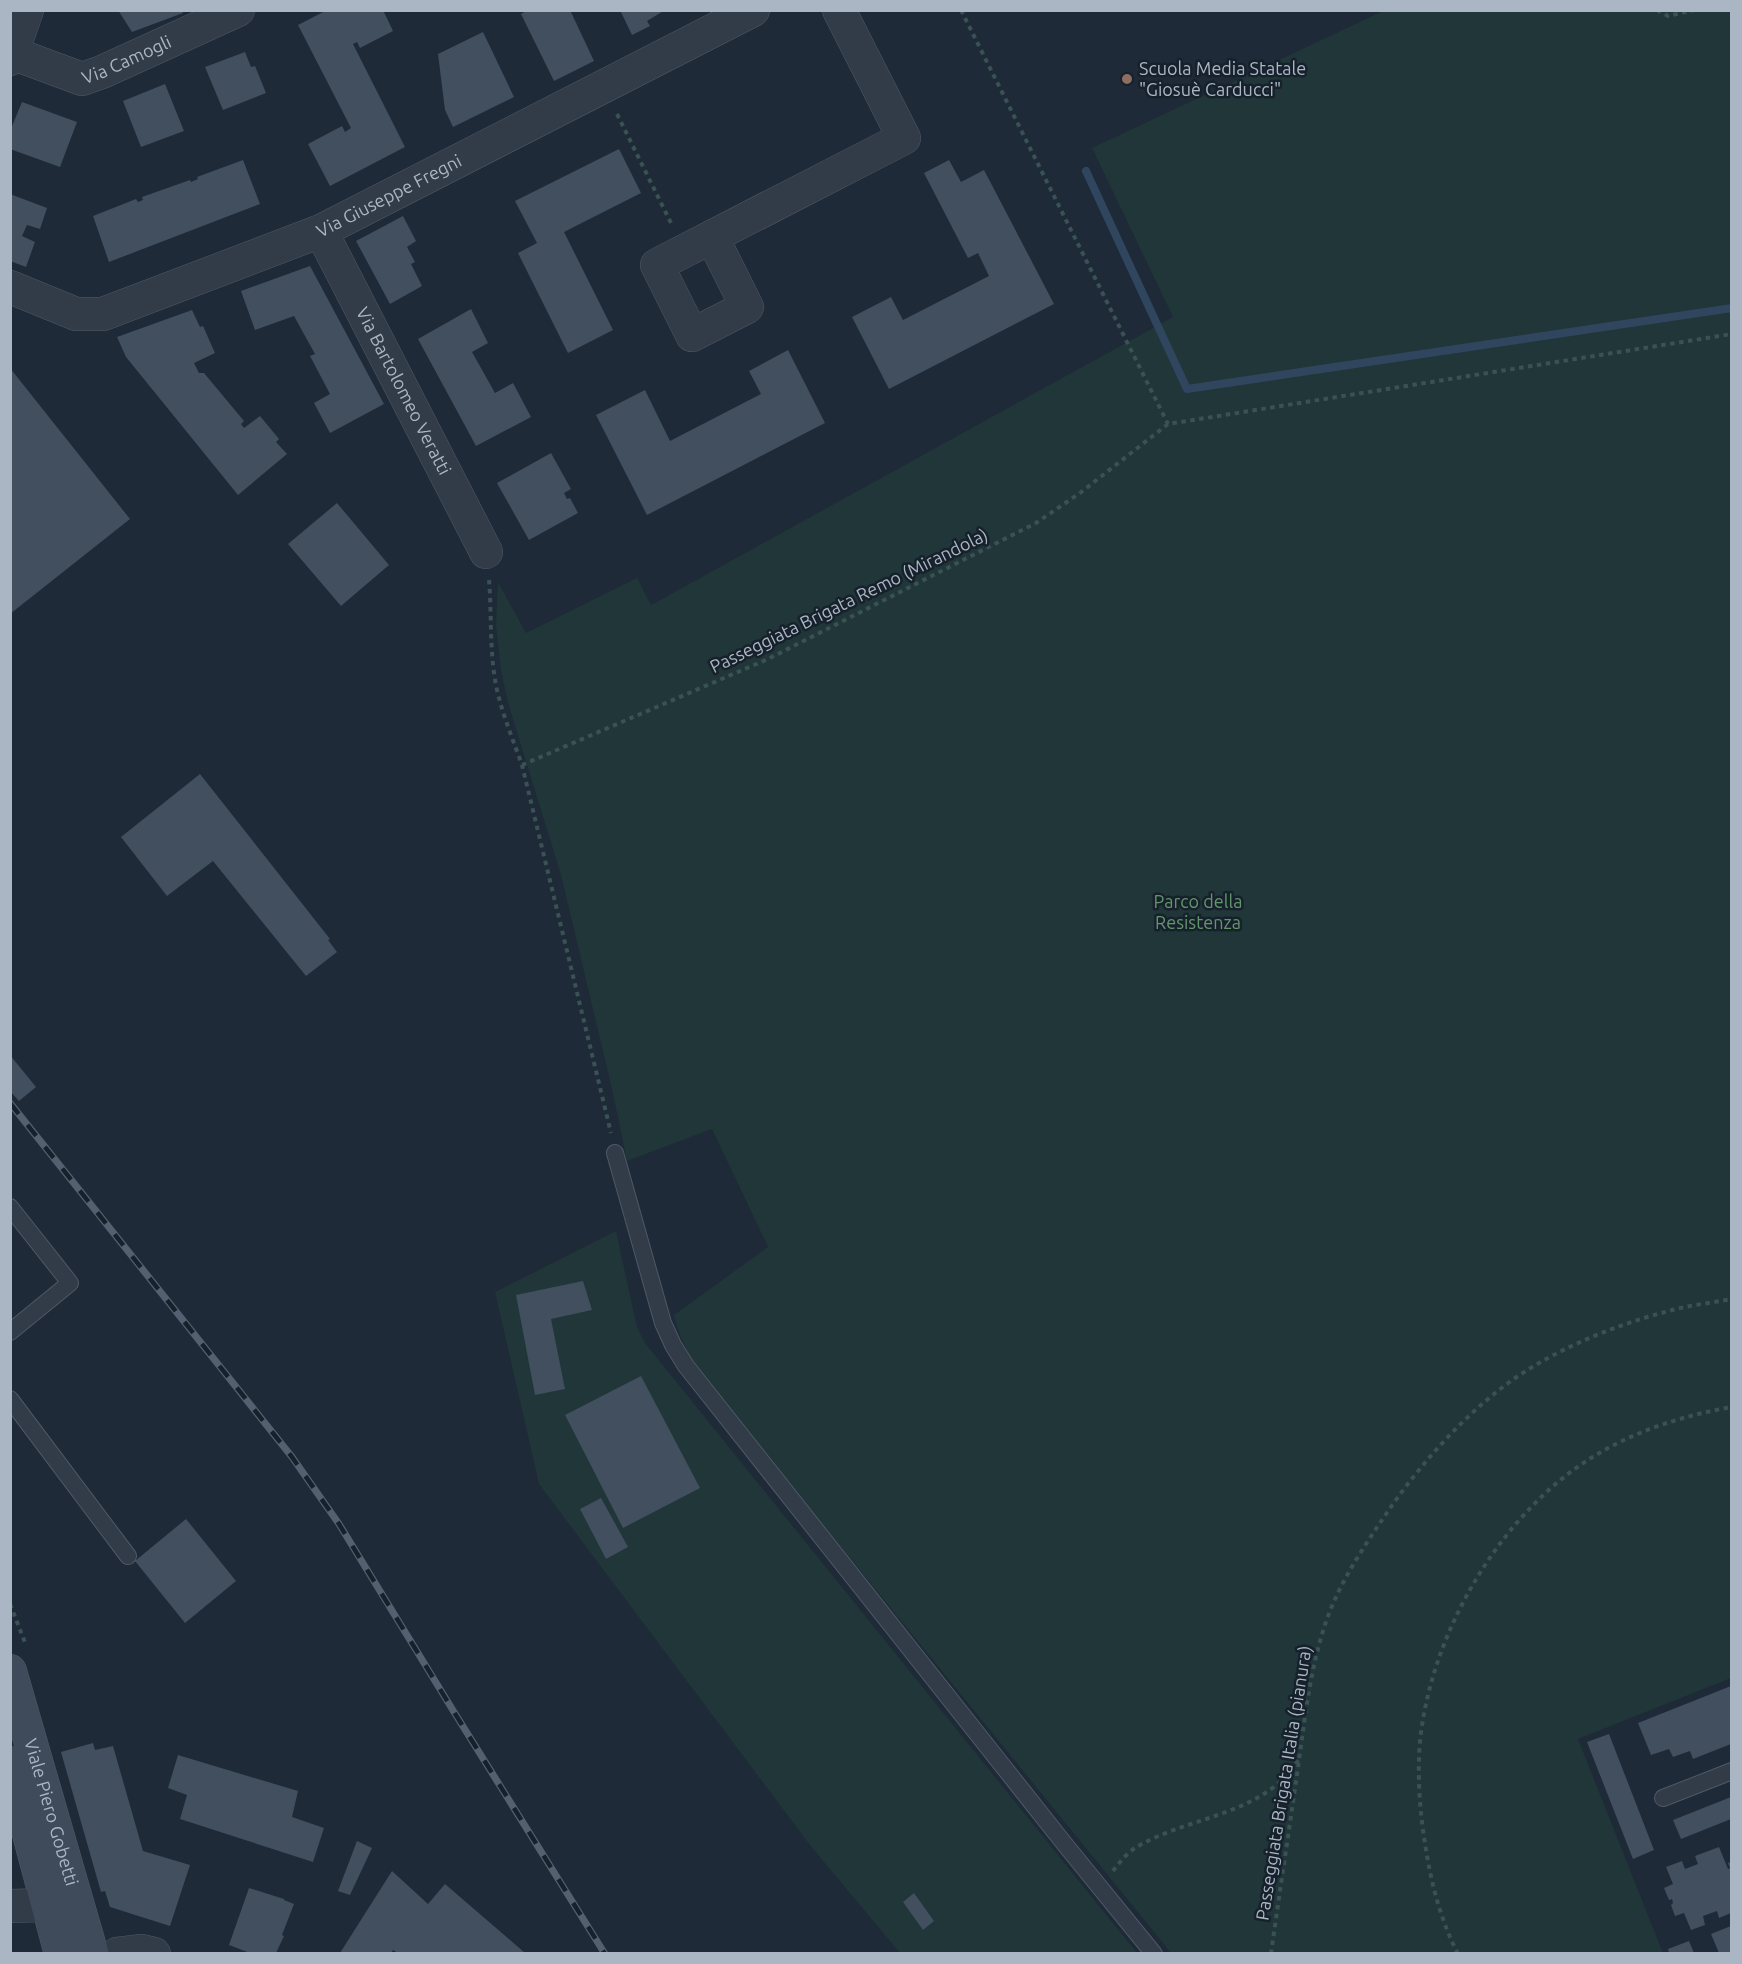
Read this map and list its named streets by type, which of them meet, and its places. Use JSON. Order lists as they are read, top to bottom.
{
  "streets": {
    "main road": ["Viale Piero Gobetti"],
    "street": ["Via Camogli", "Via Giuseppe Fregni", "Via Bartolomeo Veratti"],
    "path": ["Passeggiata Brigata Remo (Mirandola)", "Passeggiata Brigata Italia (pianura)"]
  },
  "crossings": [
    ["Via Giuseppe Fregni", "Via Bartolomeo Veratti"]
  ],
  "parks": ["Parco della Resistenza"],
  "places": ["Scuola Media Statale \"Giosuè Carducci\""]
}
